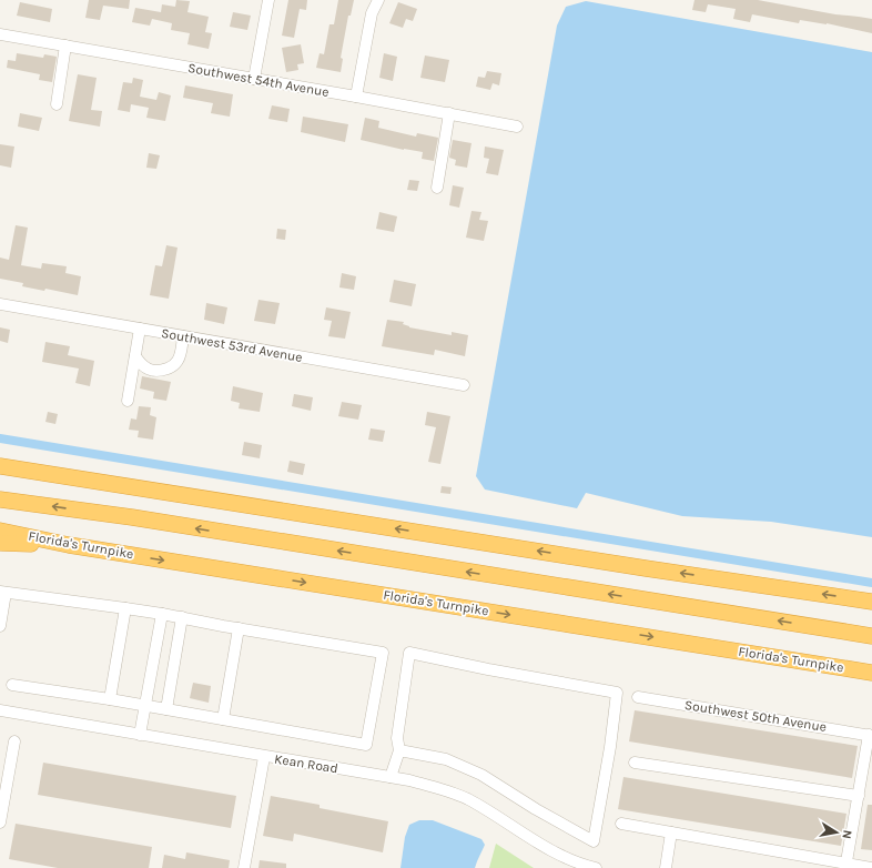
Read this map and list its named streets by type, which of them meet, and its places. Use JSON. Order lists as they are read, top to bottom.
{
  "streets": {
    "highway": ["Florida's Turnpike"],
    "street": [
      "Southwest 54th Avenue",
      "Southwest 53rd Avenue",
      "Southwest 50th Avenue",
      "Kean Road"
    ]
  },
  "north": "right"
}
